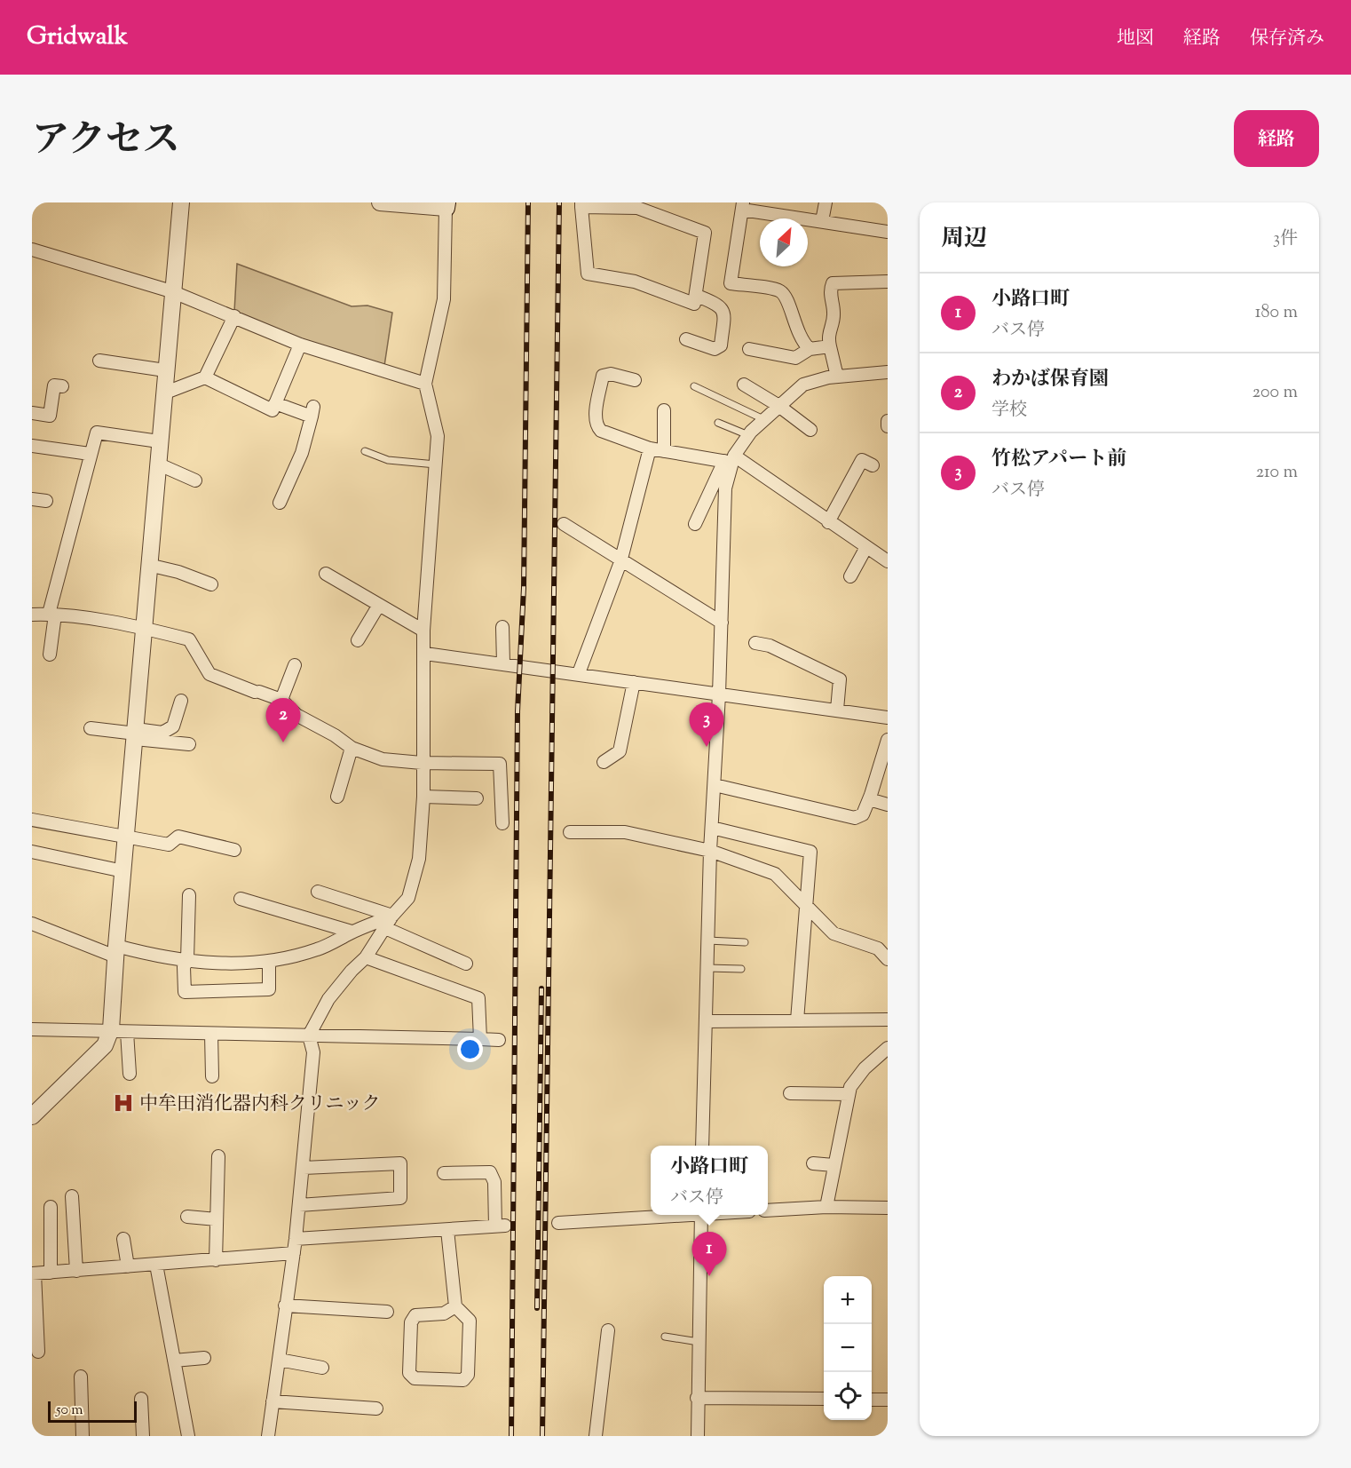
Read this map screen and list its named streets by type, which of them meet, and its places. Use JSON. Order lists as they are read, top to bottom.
{
  "places": {
    "hospital": ["中牟田消化器内科クリニック"]
  },
  "scale_bar": "50 m",
  "north": "top right",
  "page": {
    "header": "Gridwalk",
    "nav": ["地図", "経路", "保存済み"],
    "title": "アクセス",
    "buttons": "経路",
    "heading": ["周辺", "3件"],
    "list": [
      {
        "mark": "1",
        "name": "小路口町",
        "note": "バス停",
        "value": "180 m"
      },
      {
        "mark": "2",
        "name": "わかば保育園",
        "note": "学校",
        "value": "200 m"
      },
      {
        "mark": "3",
        "name": "竹松アパート前",
        "note": "バス停",
        "value": "210 m"
      }
    ],
    "pins": ["2", "3", "1"],
    "popup": ["小路口町", "バス停"],
    "map_buttons": ["+", "−"],
    "scale": "50 m"
  }
}
